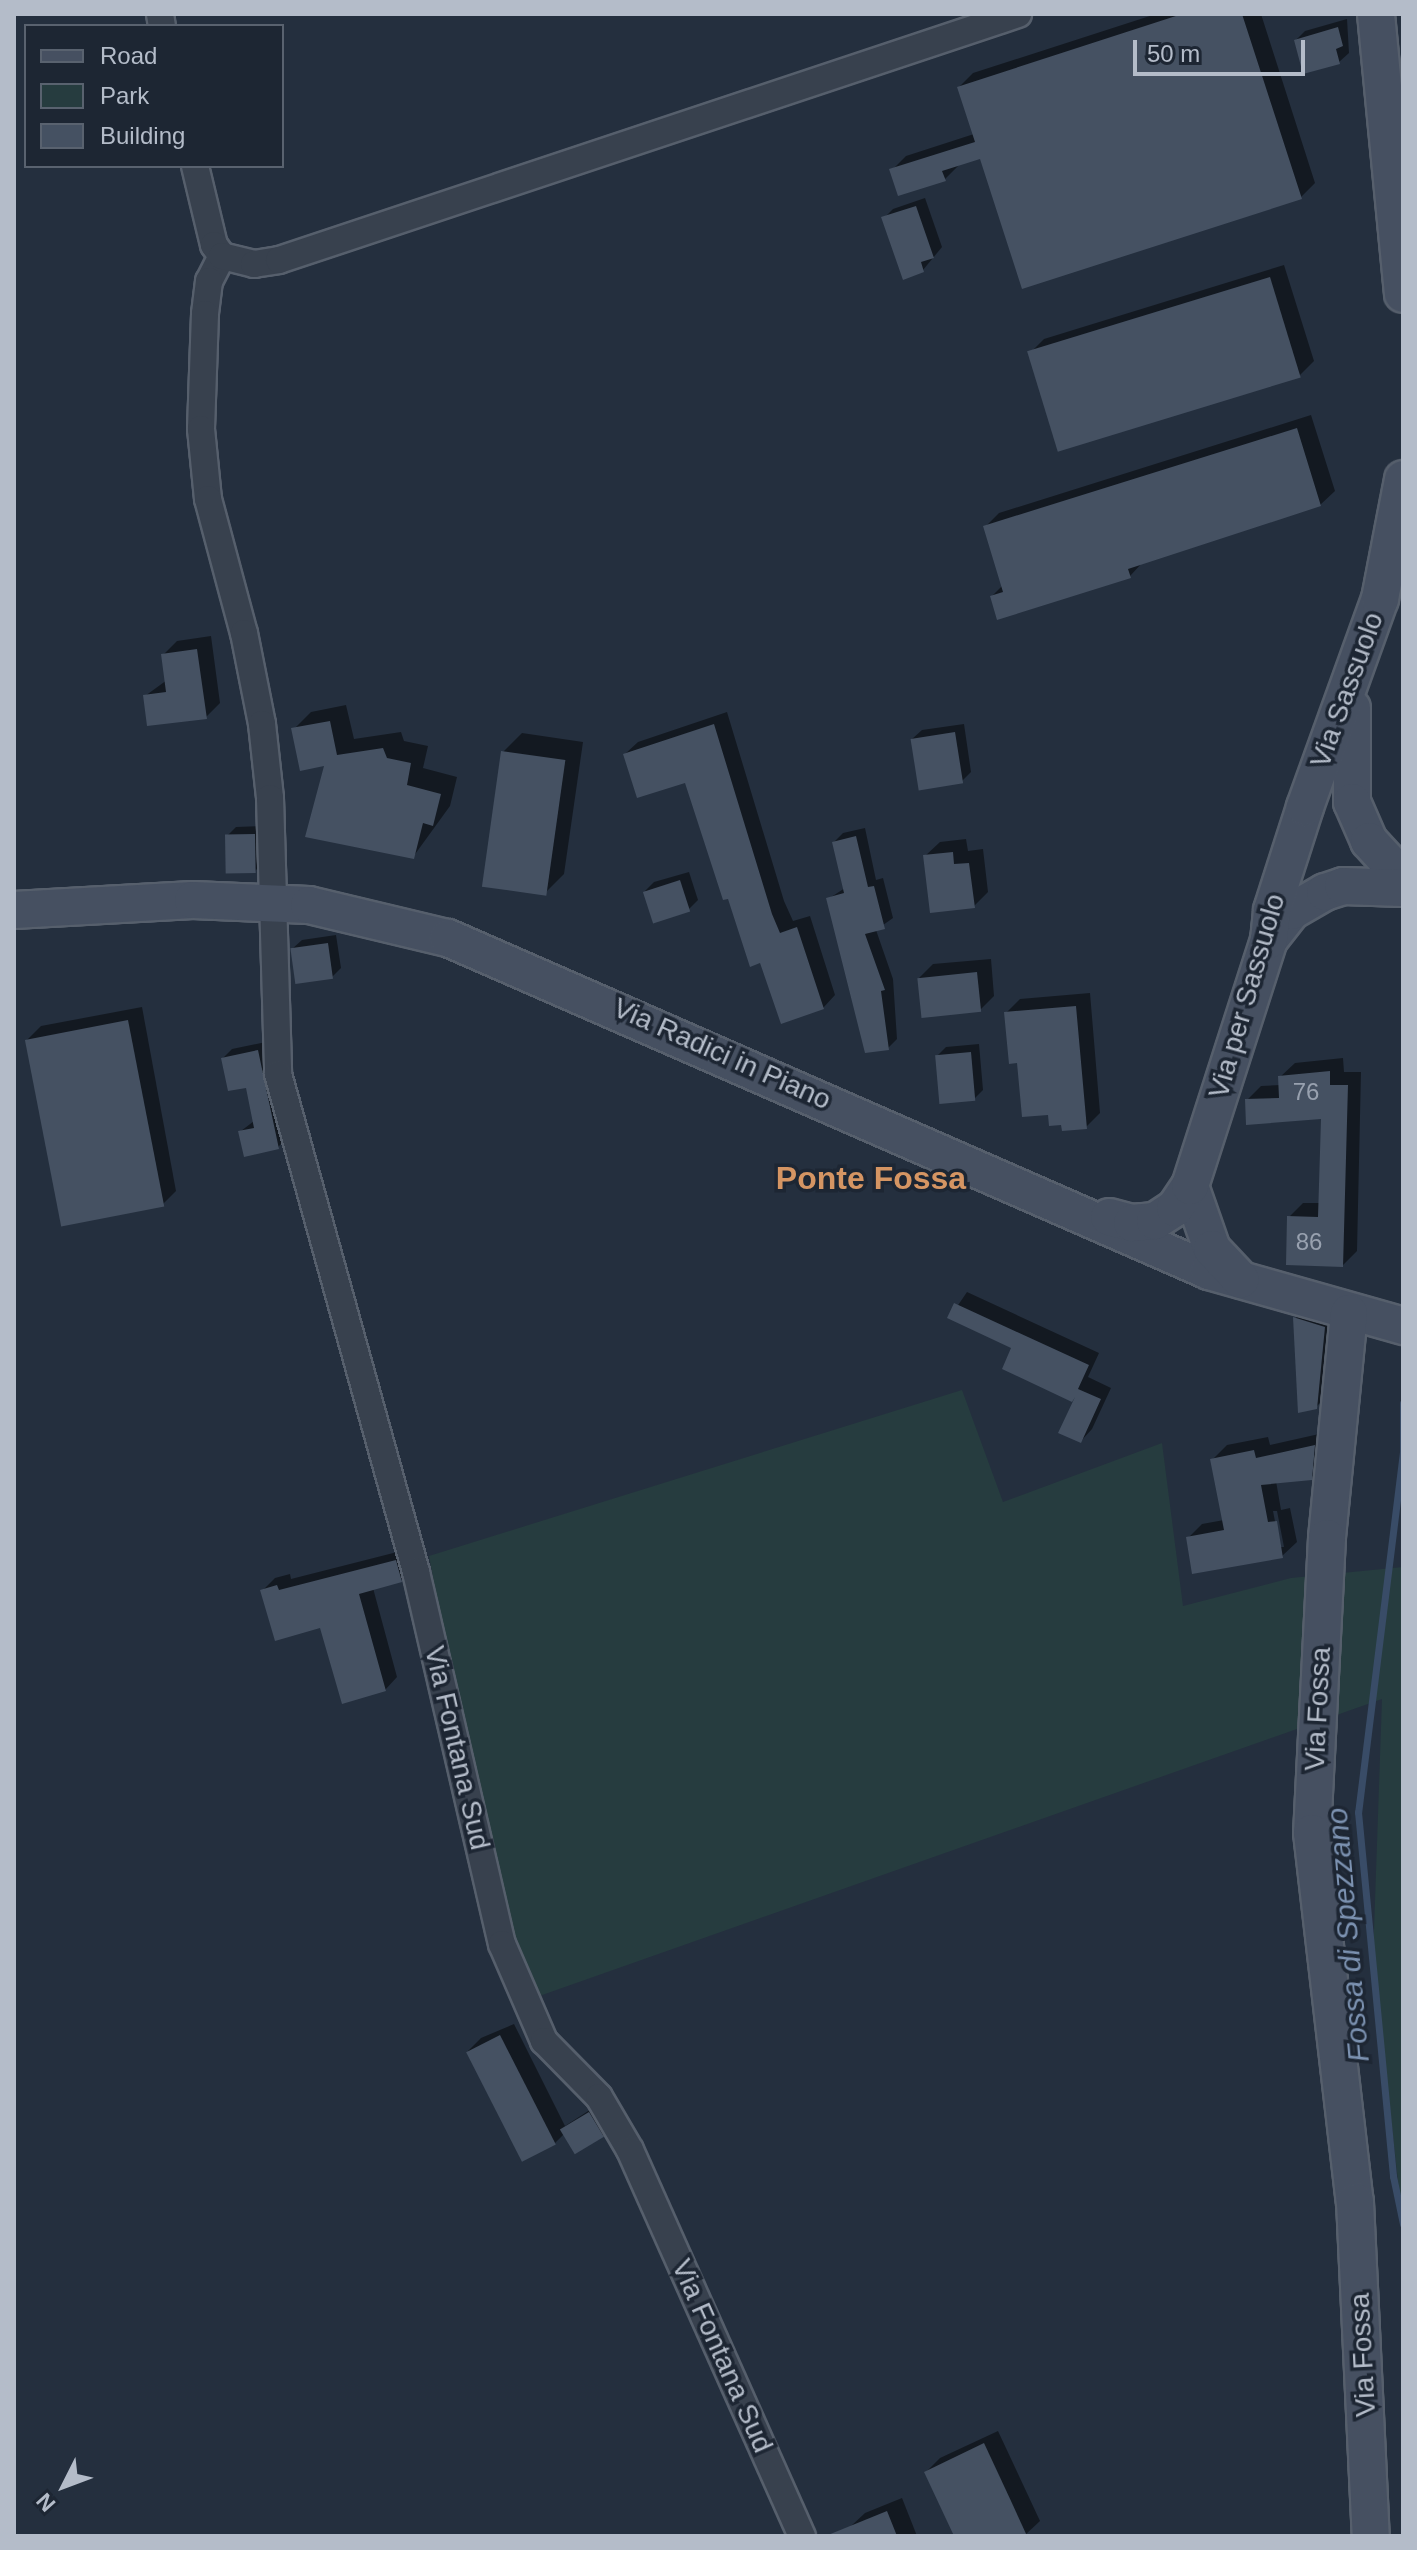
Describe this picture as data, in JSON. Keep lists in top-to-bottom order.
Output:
{
  "streets": {
    "street": [
      "Via Sassuolo",
      "Via per Sassuolo",
      "Via Radici in Piano",
      "Via Fossa",
      "Via Fontana Sud"
    ]
  },
  "crossings": [
    ["Via Sassuolo", "Via per Sassuolo"],
    ["Via Radici in Piano", "Via Fossa"],
    ["Via Radici in Piano", "Via Fontana Sud"]
  ],
  "districts": ["Ponte Fossa"],
  "water": ["Fossa di Spezzano"],
  "house_numbers": ["76", "86"],
  "legend": ["Road", "Park", "Building"],
  "scale_bar": "50 m",
  "north": "bottom left"
}
